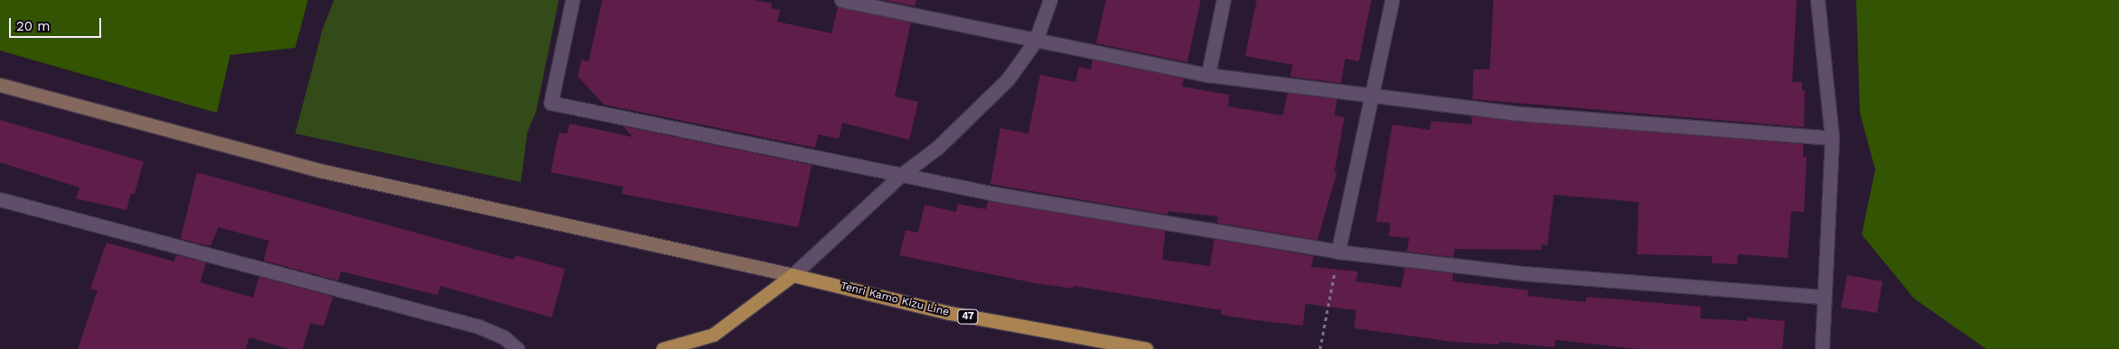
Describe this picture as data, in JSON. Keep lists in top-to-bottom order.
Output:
{
  "streets": {
    "main road": ["Tenri Kamo Kizu Line", "47"]
  },
  "scale_bar": "20 m"
}
